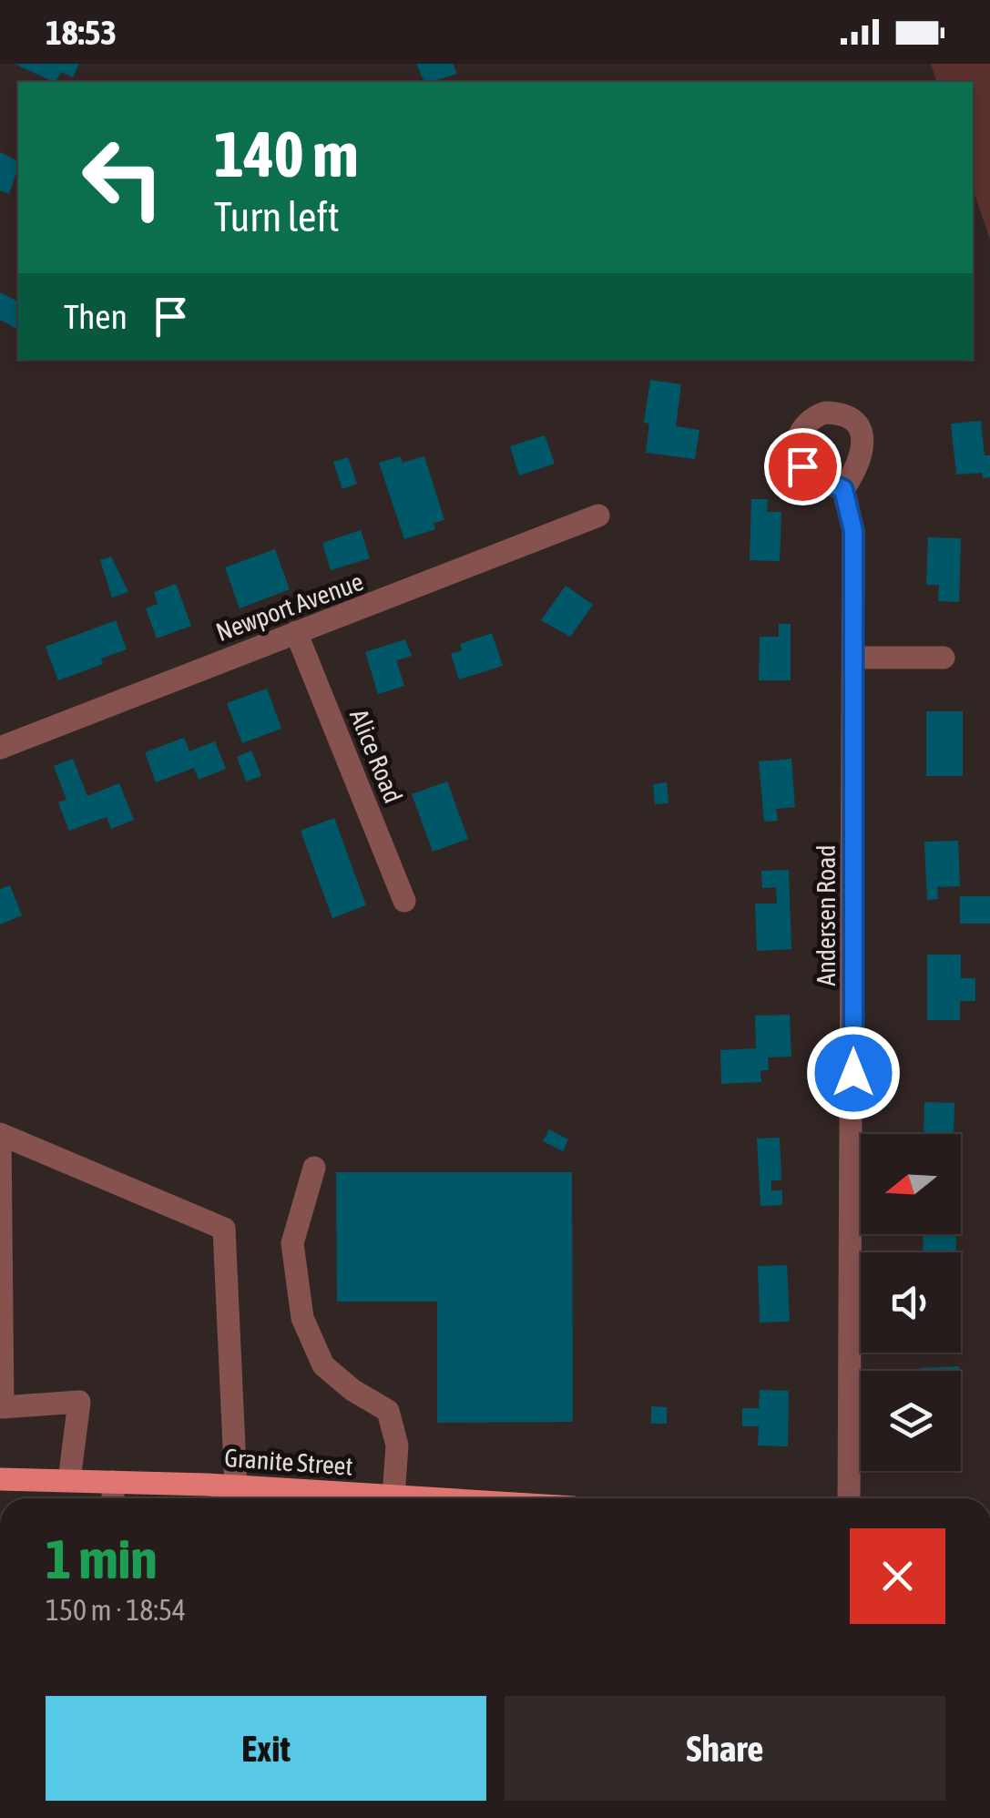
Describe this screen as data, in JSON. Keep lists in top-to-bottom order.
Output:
{
  "streets": {
    "main road": ["Granite Street"],
    "street": ["Newport Avenue", "Alice Road", "Andersen Road"]
  },
  "crossings": [
    ["Newport Avenue", "Alice Road"]
  ],
  "north": "left",
  "page": {
    "status": "18:53",
    "turn": ["140 m", "Turn left"],
    "then": "Then",
    "heading": ["1 min", "150 m · 18:54"],
    "buttons": ["Exit", "Share"]
  }
}
